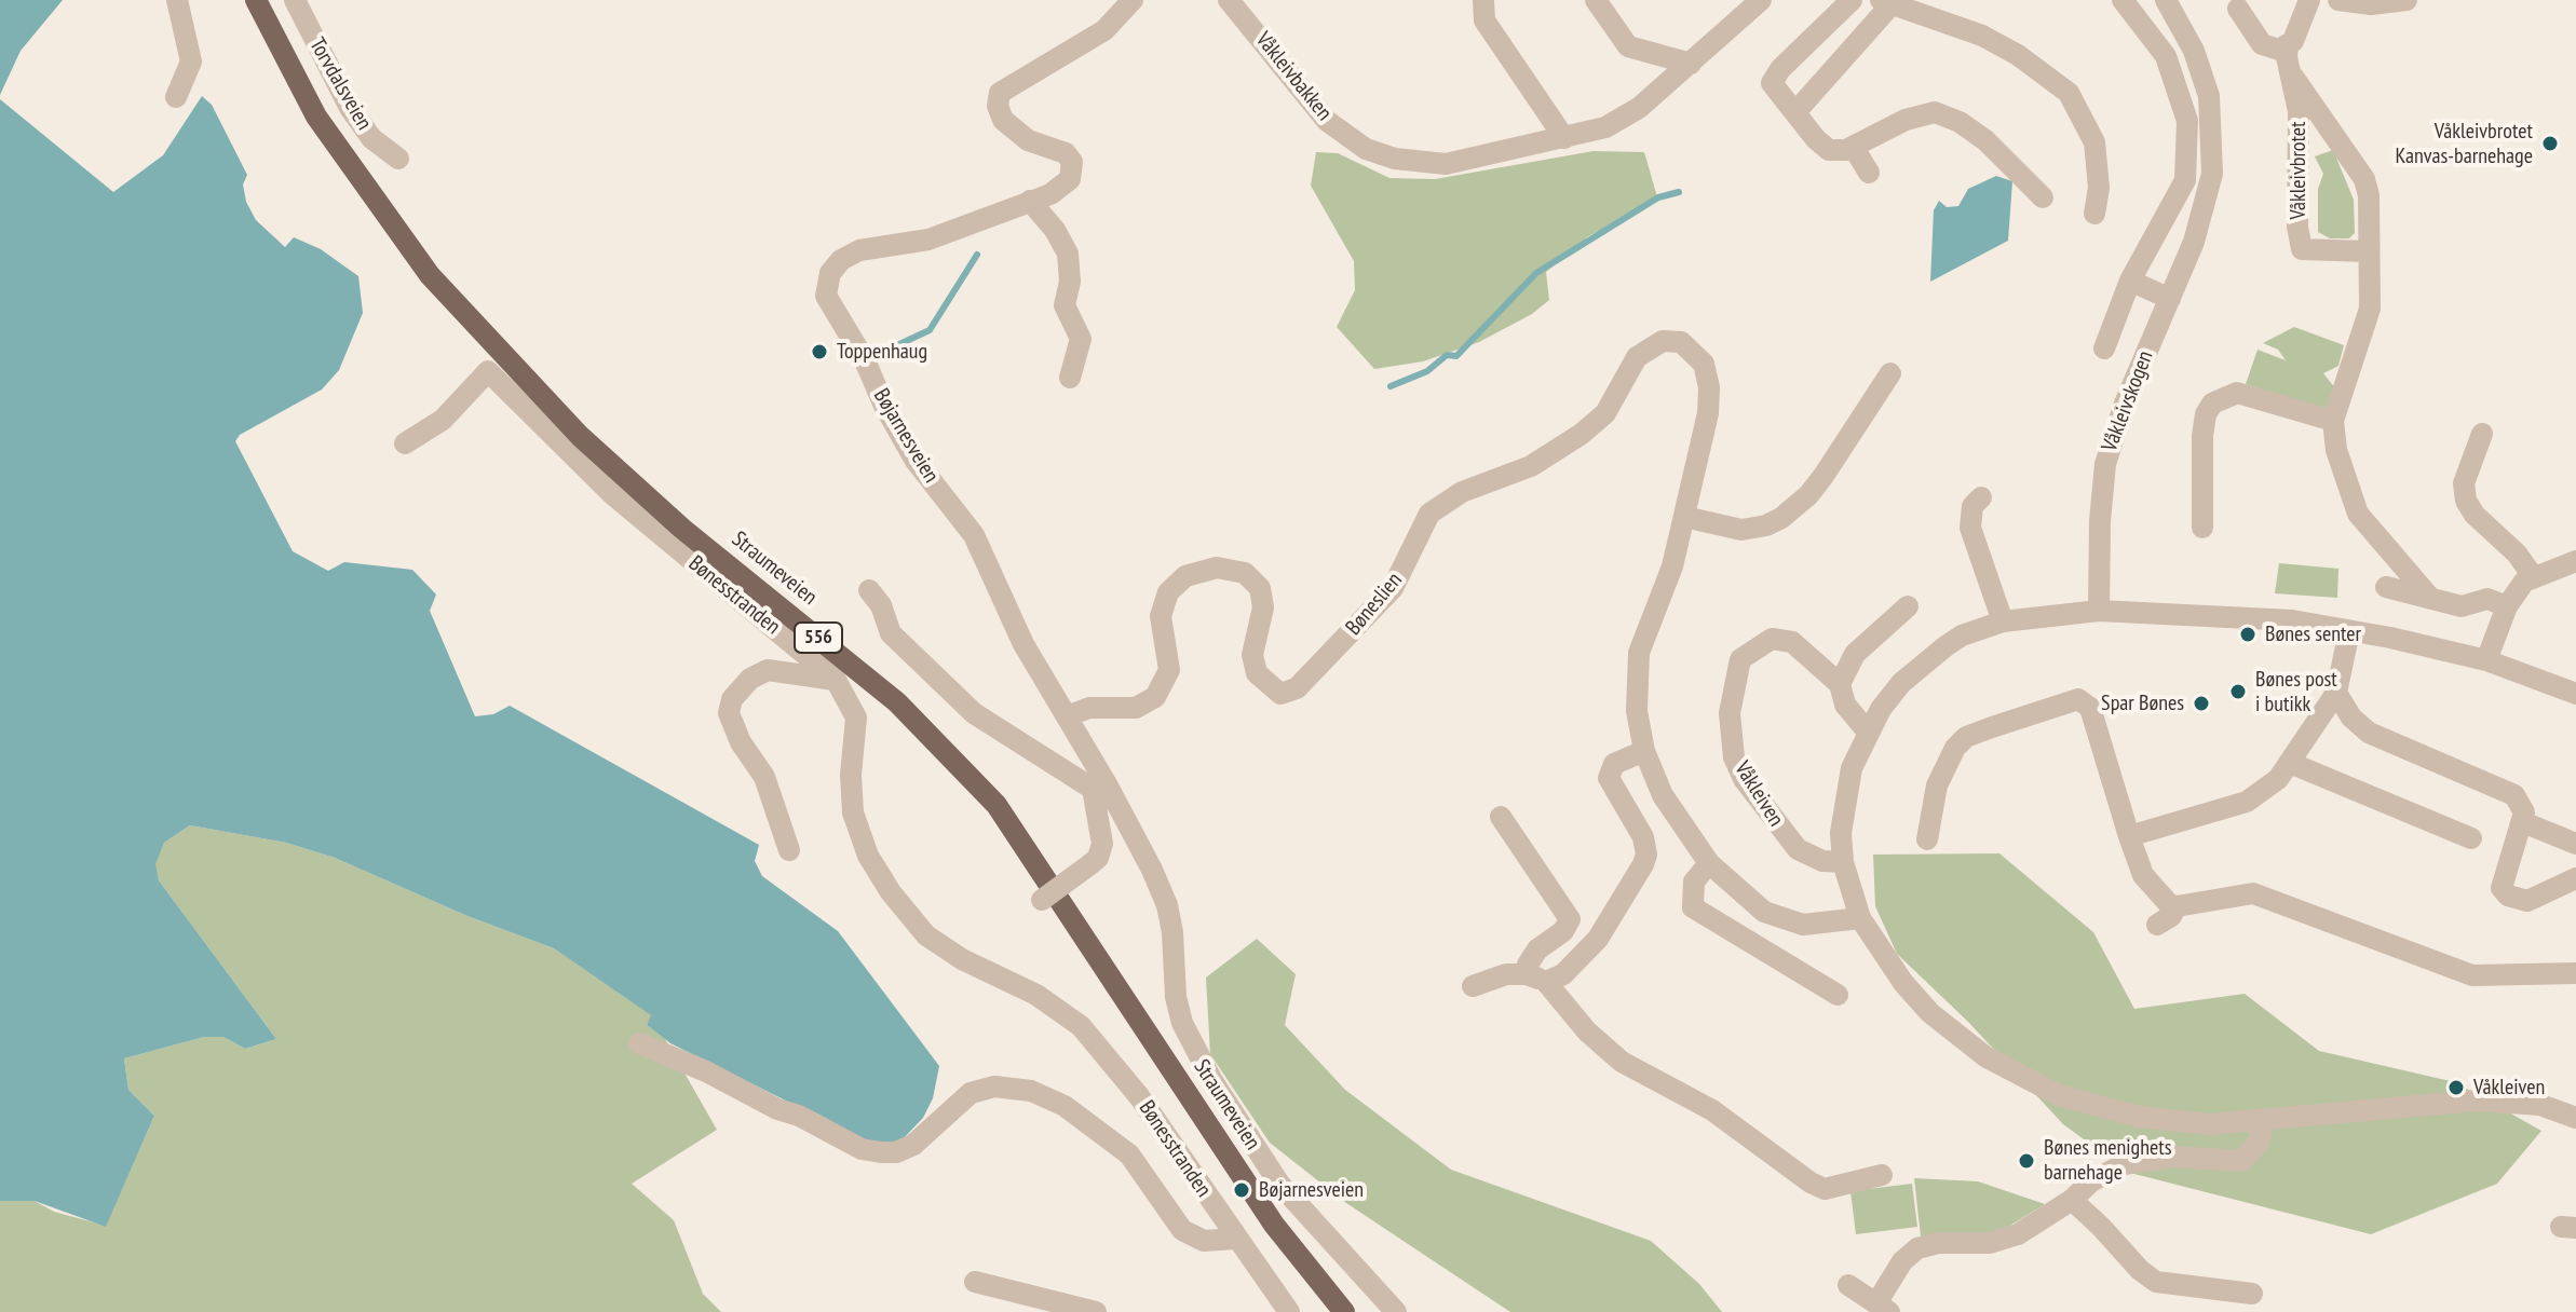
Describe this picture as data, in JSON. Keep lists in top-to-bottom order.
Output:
{
  "streets": {
    "main road": ["Straumeveien", "556"],
    "street": [
      "Våkleivbakken",
      "Torvdalsveien",
      "Våkleivbrotet",
      "Våkleivskogen",
      "Bøjarnesveien",
      "Bønesstranden",
      "Bøneslien",
      "Våkleiven"
    ]
  },
  "crossings": [
    ["Bøjarnesveien", "Bøneslien"]
  ],
  "places": [
    "Våkleivbrotet Kanvas-barnehage",
    "Toppenhaug",
    "Bønes senter",
    "Bønes post i butikk",
    "Spar Bønes",
    "Våkleiven",
    "Bønes menighets barnehage",
    "Bøjarnesveien"
  ]
}
